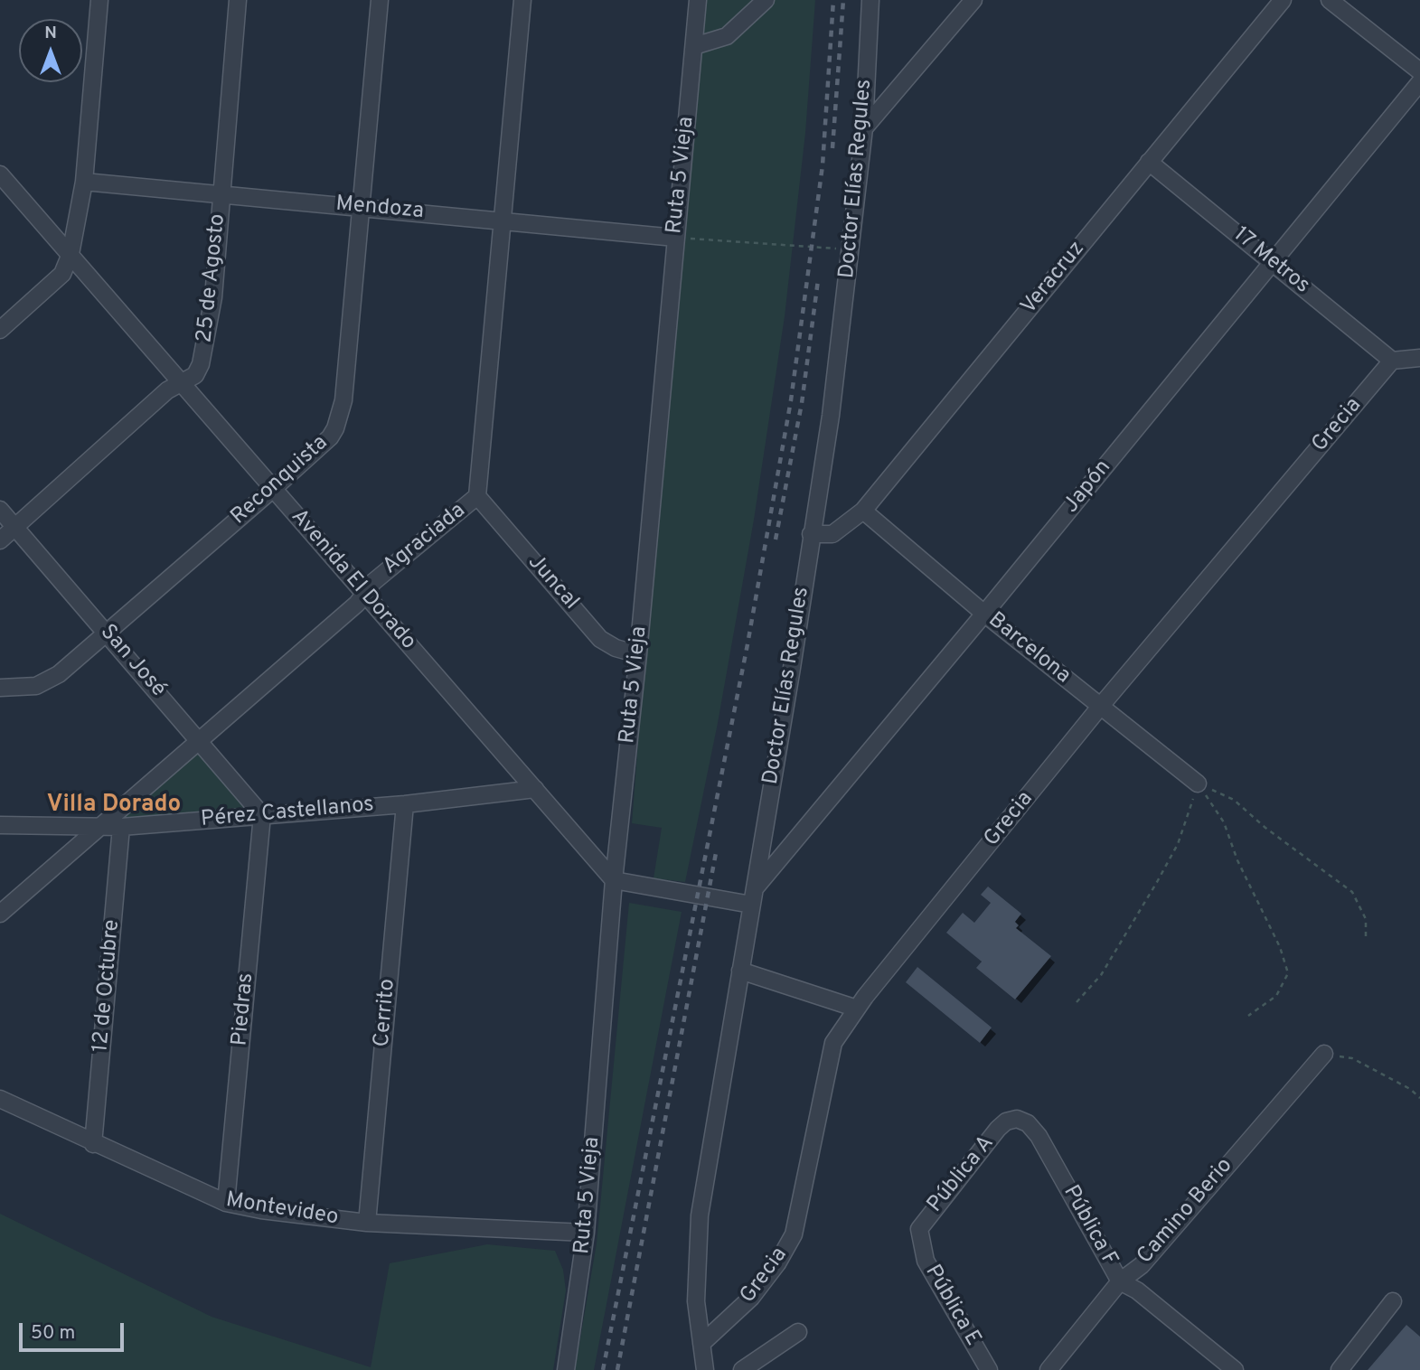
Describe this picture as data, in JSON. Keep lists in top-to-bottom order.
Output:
{
  "streets": {
    "street": [
      "Ruta 5 Vieja",
      "Doctor Elías Regules",
      "Mendoza",
      "17 Metros",
      "25 de Agosto",
      "Veracruz",
      "Grecia",
      "Reconquista",
      "Japón",
      "Agraciada",
      "Avenida El Dorado",
      "Juncal",
      "Barcelona",
      "San José",
      "Pérez Castellanos",
      "12 de Octubre",
      "Piedras",
      "Cerrito",
      "Pública A",
      "Montevideo",
      "Camino Berio",
      "Pública F",
      "Pública E"
    ]
  },
  "crossings": [
    ["Ruta 5 Vieja", "Mendoza"],
    ["Ruta 5 Vieja", "Avenida El Dorado"],
    ["Ruta 5 Vieja", "Juncal"],
    ["Ruta 5 Vieja", "Montevideo"],
    ["Doctor Elías Regules", "Veracruz"],
    ["Doctor Elías Regules", "Grecia"],
    ["Doctor Elías Regules", "Japón"],
    ["Mendoza", "25 de Agosto"],
    ["Mendoza", "Reconquista"],
    ["Mendoza", "Agraciada"],
    ["17 Metros", "Veracruz"],
    ["17 Metros", "Grecia"],
    ["17 Metros", "Japón"],
    ["25 de Agosto", "Avenida El Dorado"],
    ["25 de Agosto", "San José"],
    ["Veracruz", "Barcelona"],
    ["Grecia", "Barcelona"],
    ["Reconquista", "Avenida El Dorado"],
    ["Reconquista", "San José"],
    ["Japón", "Barcelona"],
    ["Agraciada", "Avenida El Dorado"],
    ["Agraciada", "Juncal"],
    ["Agraciada", "San José"],
    ["Agraciada", "Pérez Castellanos"],
    ["Avenida El Dorado", "Pérez Castellanos"],
    ["San José", "Pérez Castellanos"],
    ["San José", "Piedras"],
    ["Pérez Castellanos", "12 de Octubre"],
    ["Pérez Castellanos", "Piedras"],
    ["Pérez Castellanos", "Cerrito"],
    ["12 de Octubre", "Montevideo"],
    ["Piedras", "Montevideo"],
    ["Cerrito", "Montevideo"],
    ["Pública A", "Pública F"],
    ["Pública A", "Pública E"],
    ["Camino Berio", "Pública F"]
  ],
  "districts": ["Villa Dorado"],
  "scale_bar": "50 m",
  "north": "top"
}
